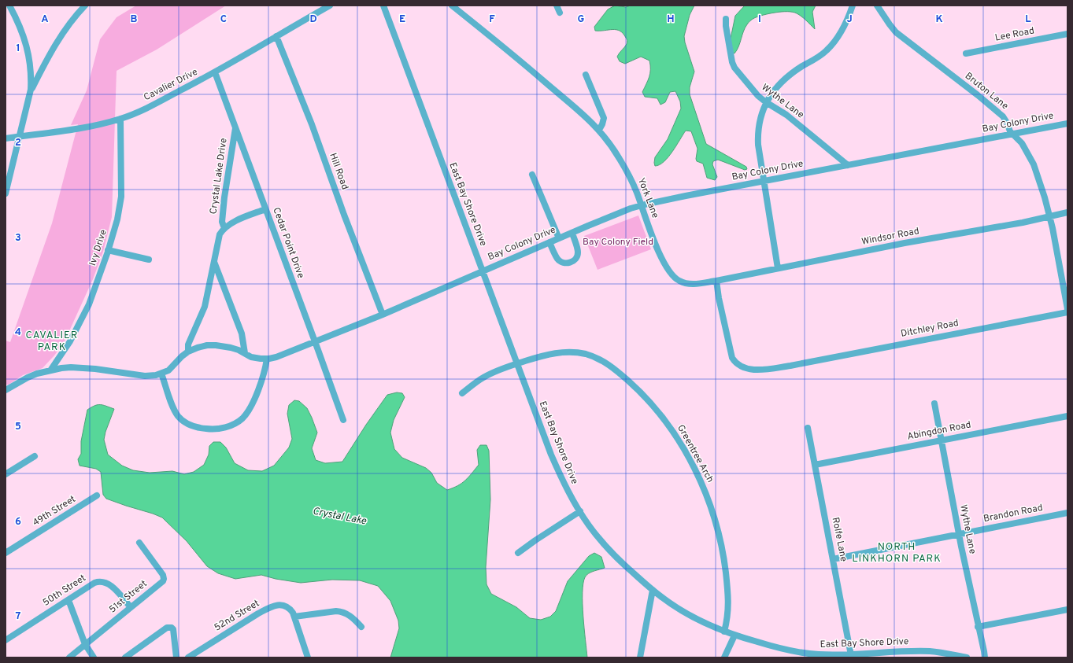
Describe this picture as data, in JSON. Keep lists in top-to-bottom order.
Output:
{
  "streets": {
    "street": [
      "Lee Road",
      "Cavalier Drive",
      "Bruton Lane",
      "Wythe Lane",
      "Bay Colony Drive",
      "Hill Road",
      "Crystal Lake Drive",
      "York Lane",
      "East Bay Shore Drive",
      "Windsor Road",
      "Cedar Point Drive",
      "Ivy Drive",
      "Ditchley Road",
      "Abingdon Road",
      "Greentree Arch",
      "49th Street",
      "Brandon Road",
      "Rolfe Lane",
      "50th Street",
      "51st Street",
      "52nd Street"
    ]
  },
  "crossings": [
    ["Cavalier Drive", "Hill Road"],
    ["Cavalier Drive", "Cedar Point Drive"],
    ["Cavalier Drive", "Ivy Drive"],
    ["Bruton Lane", "Bay Colony Drive"],
    ["Bruton Lane", "Windsor Road"],
    ["Wythe Lane", "Bay Colony Drive"],
    ["Wythe Lane", "Abingdon Road"],
    ["Wythe Lane", "Brandon Road"],
    ["Bay Colony Drive", "Hill Road"],
    ["Bay Colony Drive", "Crystal Lake Drive"],
    ["Bay Colony Drive", "York Lane"],
    ["Bay Colony Drive", "East Bay Shore Drive"],
    ["Bay Colony Drive", "Cedar Point Drive"],
    ["Bay Colony Drive", "Ivy Drive"],
    ["Crystal Lake Drive", "Cedar Point Drive"],
    ["York Lane", "Windsor Road"],
    ["York Lane", "Ditchley Road"],
    ["East Bay Shore Drive", "Greentree Arch"],
    ["East Bay Shore Drive", "Rolfe Lane"],
    ["Windsor Road", "Ditchley Road"],
    ["Abingdon Road", "Rolfe Lane"],
    ["Brandon Road", "Rolfe Lane"],
    ["50th Street", "51st Street"]
  ],
  "districts": ["CAVALIER PARK", "NORTH LINKHORN PARK"],
  "water": ["Crystal Lake"],
  "parks": ["Bay Colony Field"],
  "grid": {
    "columns": [
      "A",
      "B",
      "C",
      "D",
      "E",
      "F",
      "G",
      "H",
      "I",
      "J",
      "K",
      "L"
    ],
    "rows": [
      "1",
      "2",
      "3",
      "4",
      "5",
      "6",
      "7"
    ]
  }
}
